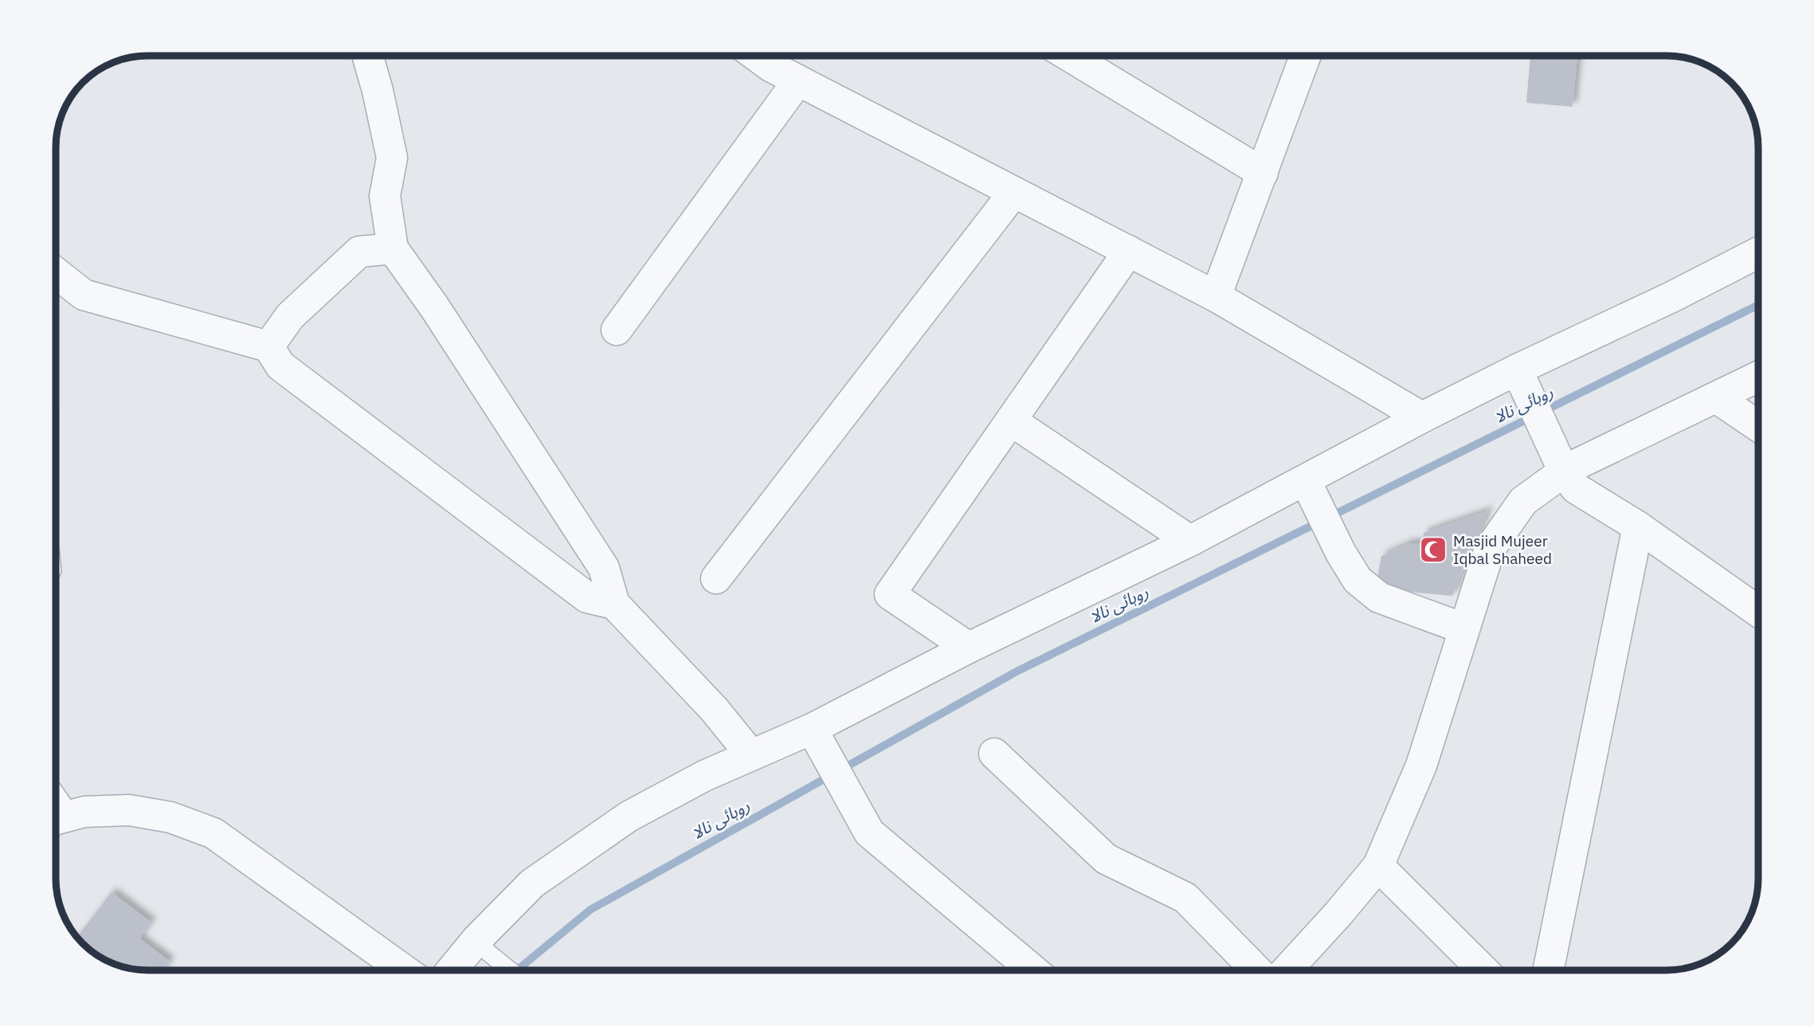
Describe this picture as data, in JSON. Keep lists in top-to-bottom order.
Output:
{
  "water": ["روہائی نالا"],
  "places": {
    "mosque": ["Masjid Mujeer Iqbal Shaheed"]
  }
}
